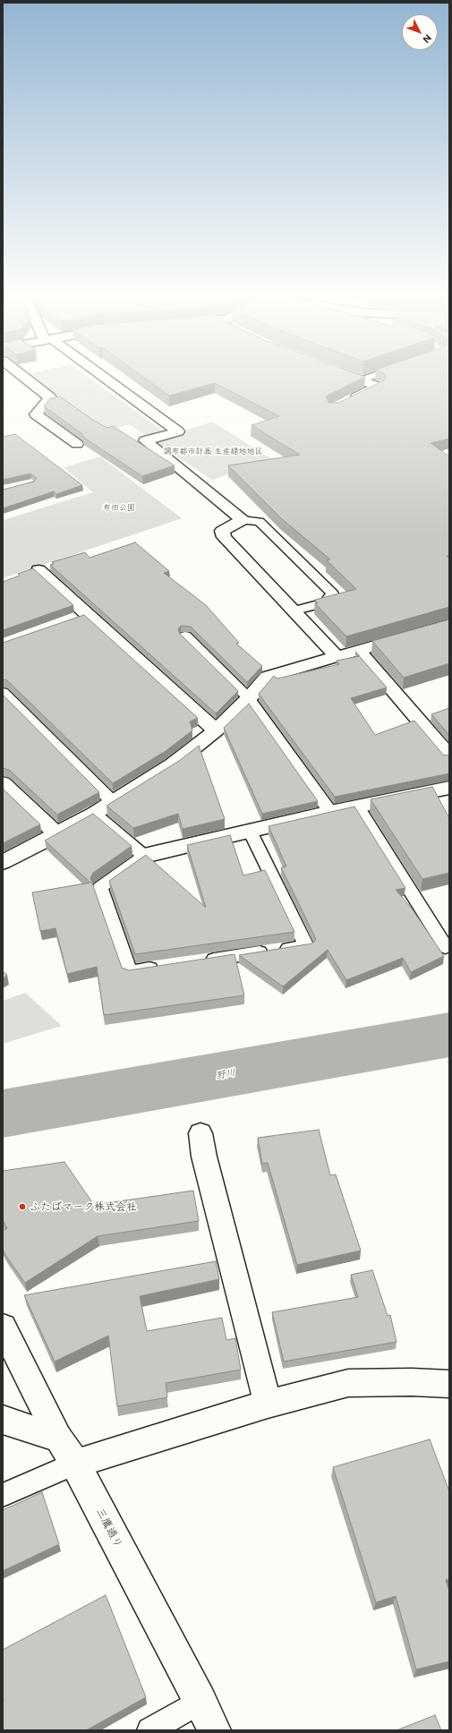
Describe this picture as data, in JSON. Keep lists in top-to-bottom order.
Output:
{
  "streets": {
    "street": ["三鷹通り"]
  },
  "water": ["野川"],
  "parks": ["調布都市計画 生産緑地地区", "布田公園"],
  "places": ["ふたばマーク株式会社"],
  "north": "bottom right"
}
